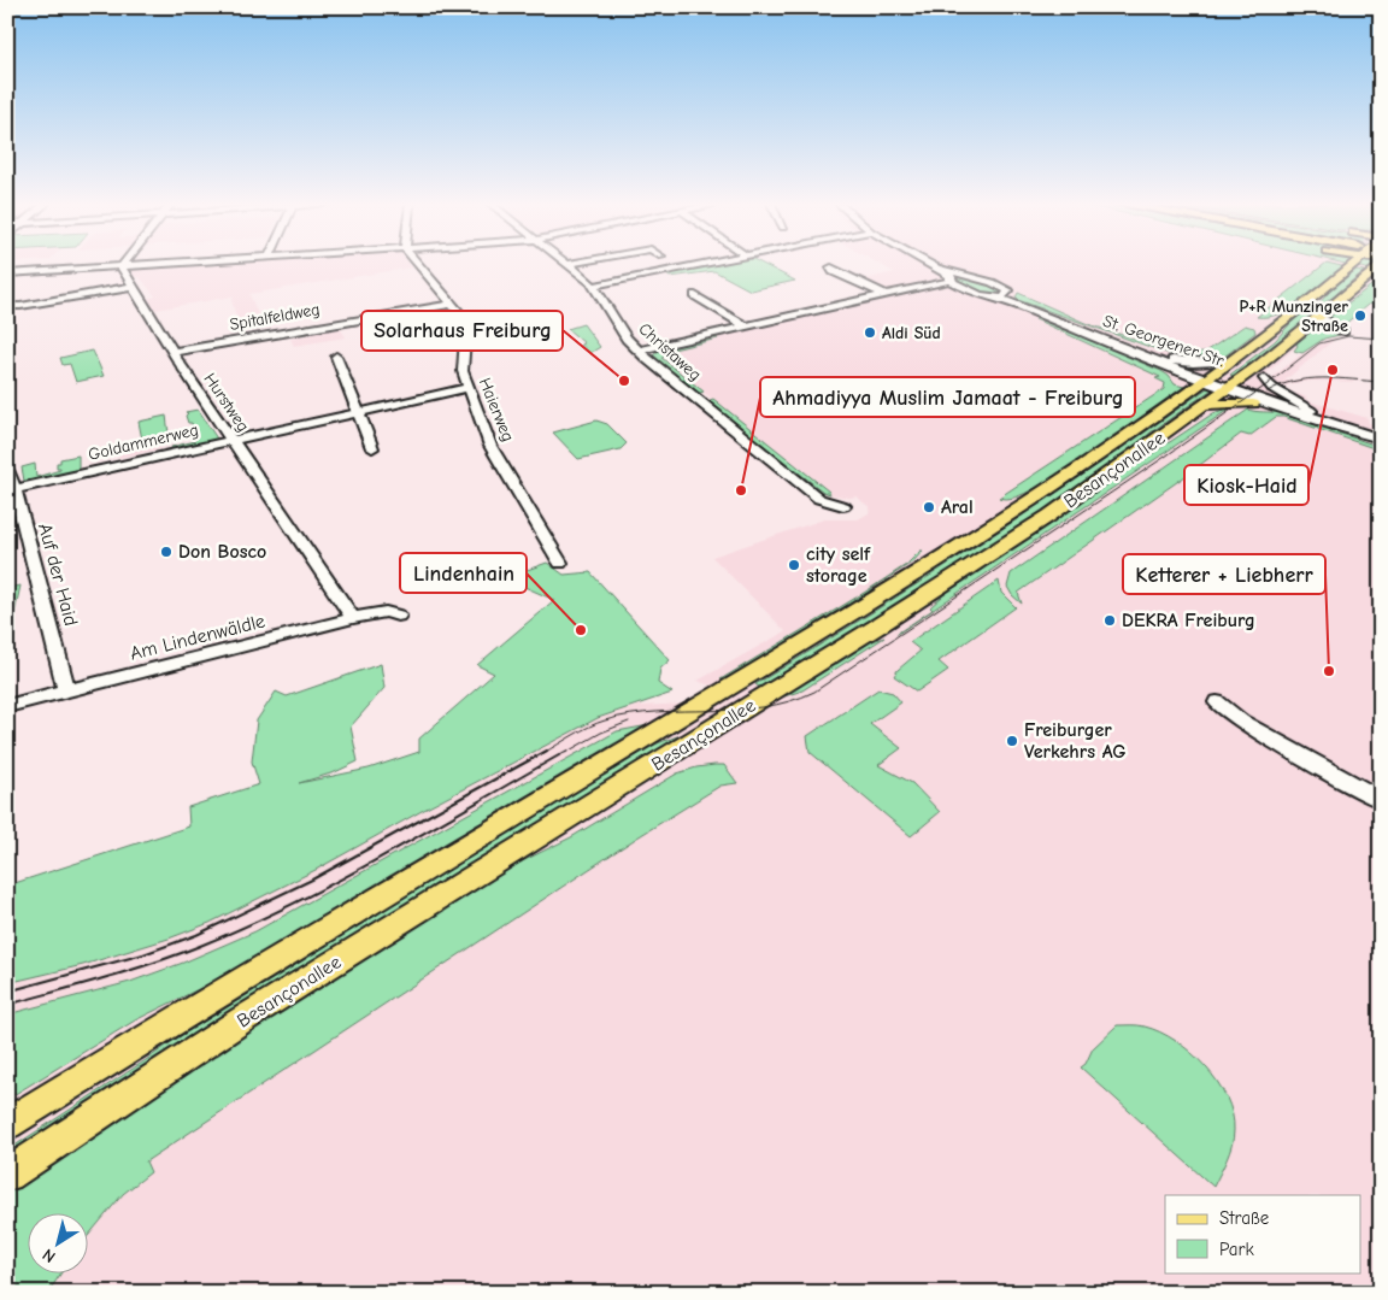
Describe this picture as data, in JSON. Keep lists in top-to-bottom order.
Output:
{
  "streets": {
    "main road": ["Besançonallee"],
    "street": [
      "Spitalfeldweg",
      "St. Georgener Str.",
      "Christaweg",
      "Hurstweg",
      "Haierweg",
      "Goldammerweg",
      "Auf der Haid",
      "Am Lindenwäldle"
    ]
  },
  "crossings": [
    ["Spitalfeldweg", "Hurstweg"],
    ["Spitalfeldweg", "Haierweg"],
    ["St. Georgener Str.", "Besançonallee"],
    ["Hurstweg", "Goldammerweg"],
    ["Hurstweg", "Am Lindenwäldle"],
    ["Haierweg", "Goldammerweg"],
    ["Goldammerweg", "Auf der Haid"],
    ["Auf der Haid", "Am Lindenwäldle"]
  ],
  "places": [
    "P+R Munzinger Straße",
    "Aldi Süd",
    "Kiosk-Haid",
    "Solarhaus Freiburg",
    "Ahmadiyya Muslim Jamaat - Freiburg",
    "Aral",
    "Don Bosco",
    "city self storage",
    "DEKRA Freiburg",
    "Lindenhain",
    "Ketterer + Liebherr",
    "Freiburger Verkehrs AG"
  ],
  "legend": ["Straße", "Park"],
  "north": "bottom left"
}
